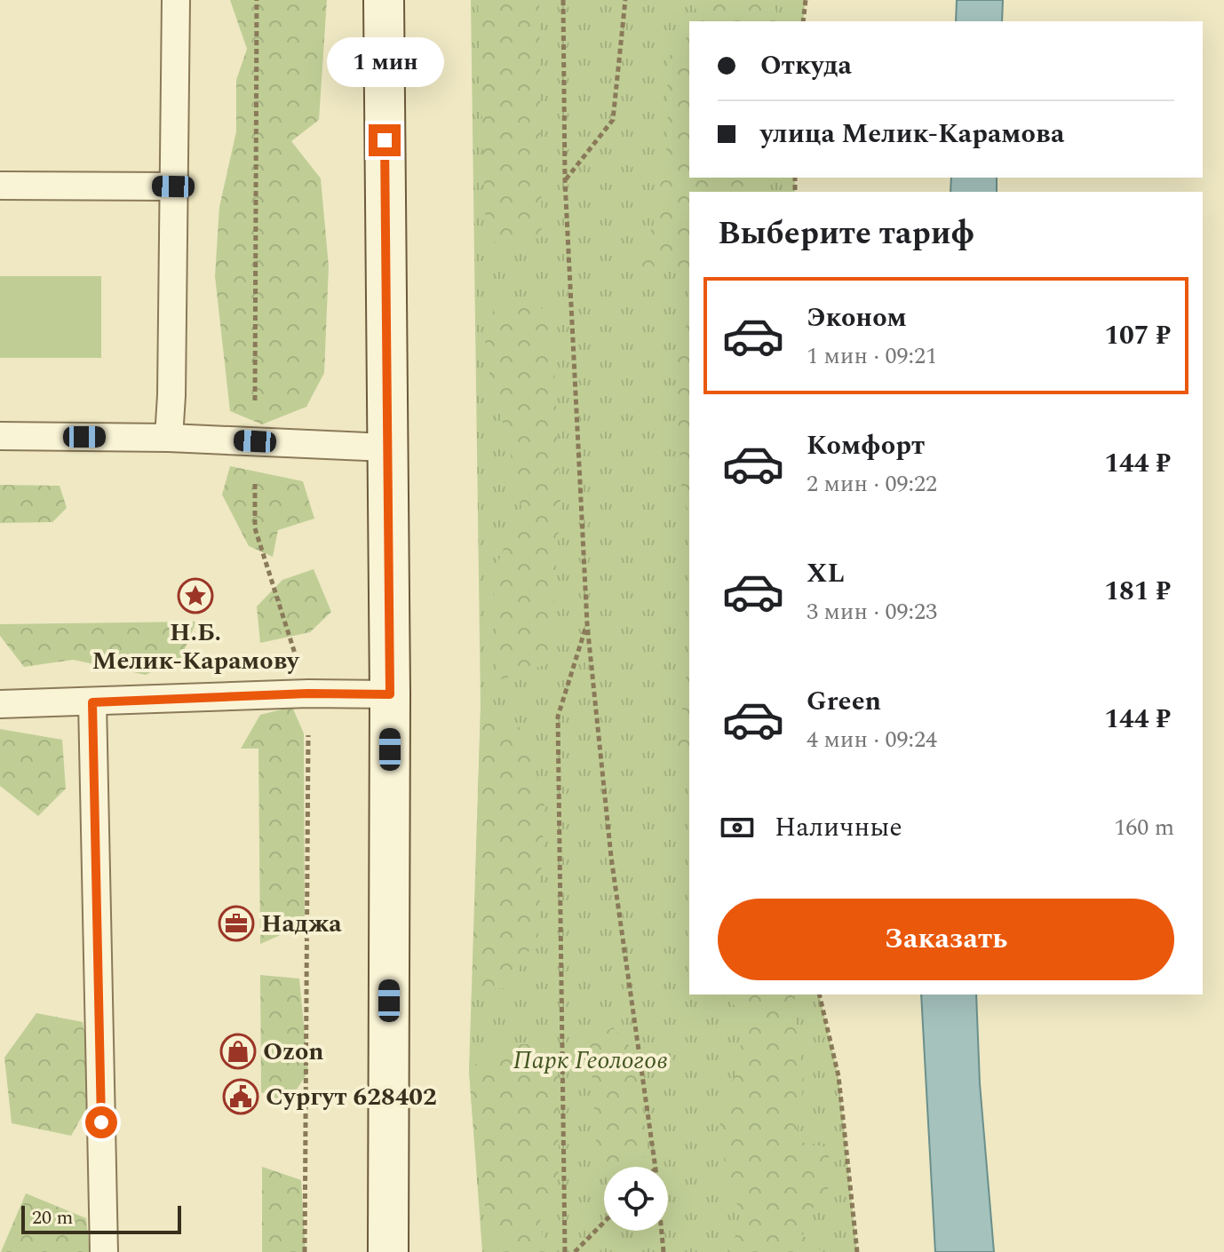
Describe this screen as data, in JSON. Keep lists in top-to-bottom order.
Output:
{
  "parks": ["Парк Геологов"],
  "places": {
    "place": ["Н.Б. Мелик-Карамову"],
    "office": ["Наджа"],
    "shop": ["Ozon"],
    "public building": ["Сургут 628402"]
  },
  "scale_bar": "20 m",
  "page": {
    "banner": ["Откуда", "улица Мелик-Карамова"],
    "bubble": "1 мин",
    "heading": "Выберите тариф",
    "list": [
      {
        "name": "Эконом",
        "note": "1 мин · 09:21",
        "value": "107 ₽"
      },
      {
        "name": "Комфорт",
        "note": "2 мин · 09:22",
        "value": "144 ₽"
      },
      {
        "name": "XL",
        "note": "3 мин · 09:23",
        "value": "181 ₽"
      },
      {
        "name": "Green",
        "note": "4 мин · 09:24",
        "value": "144 ₽"
      }
    ],
    "pay": ["Наличные", "160 m"],
    "buttons": "Заказать",
    "scale": "20 m"
  }
}
